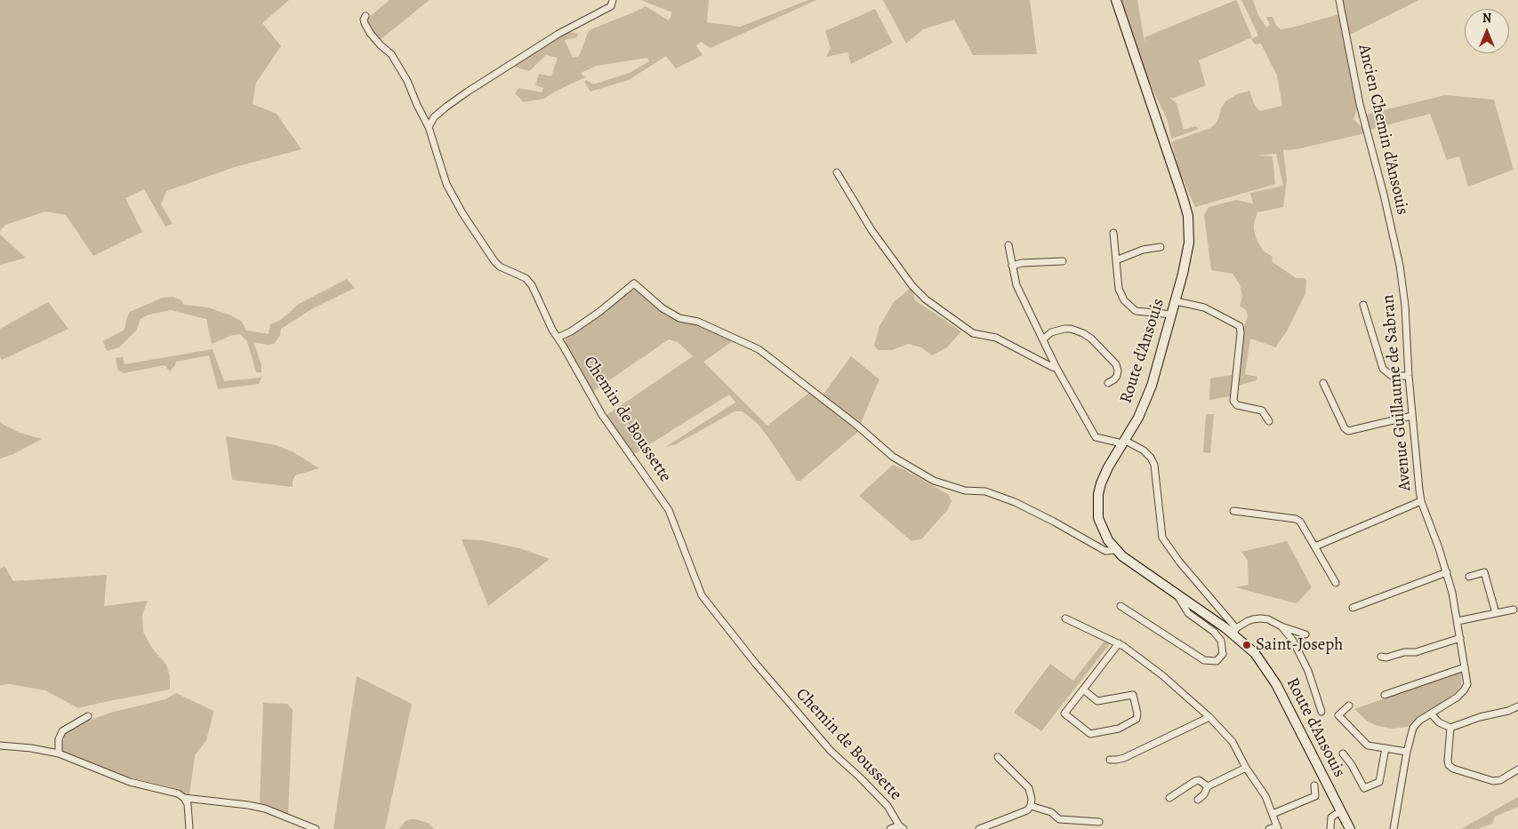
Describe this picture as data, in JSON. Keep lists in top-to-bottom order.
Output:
{
  "streets": {
    "street": [
      "Ancien Chemin d'Ansouis",
      "Route d'Ansouis",
      "Avenue Guillaume de Sabran",
      "Chemin de Boussette"
    ]
  },
  "crossings": [
    ["Ancien Chemin d'Ansouis", "Avenue Guillaume de Sabran"]
  ],
  "places": ["Saint-Joseph"],
  "north": "top"
}
